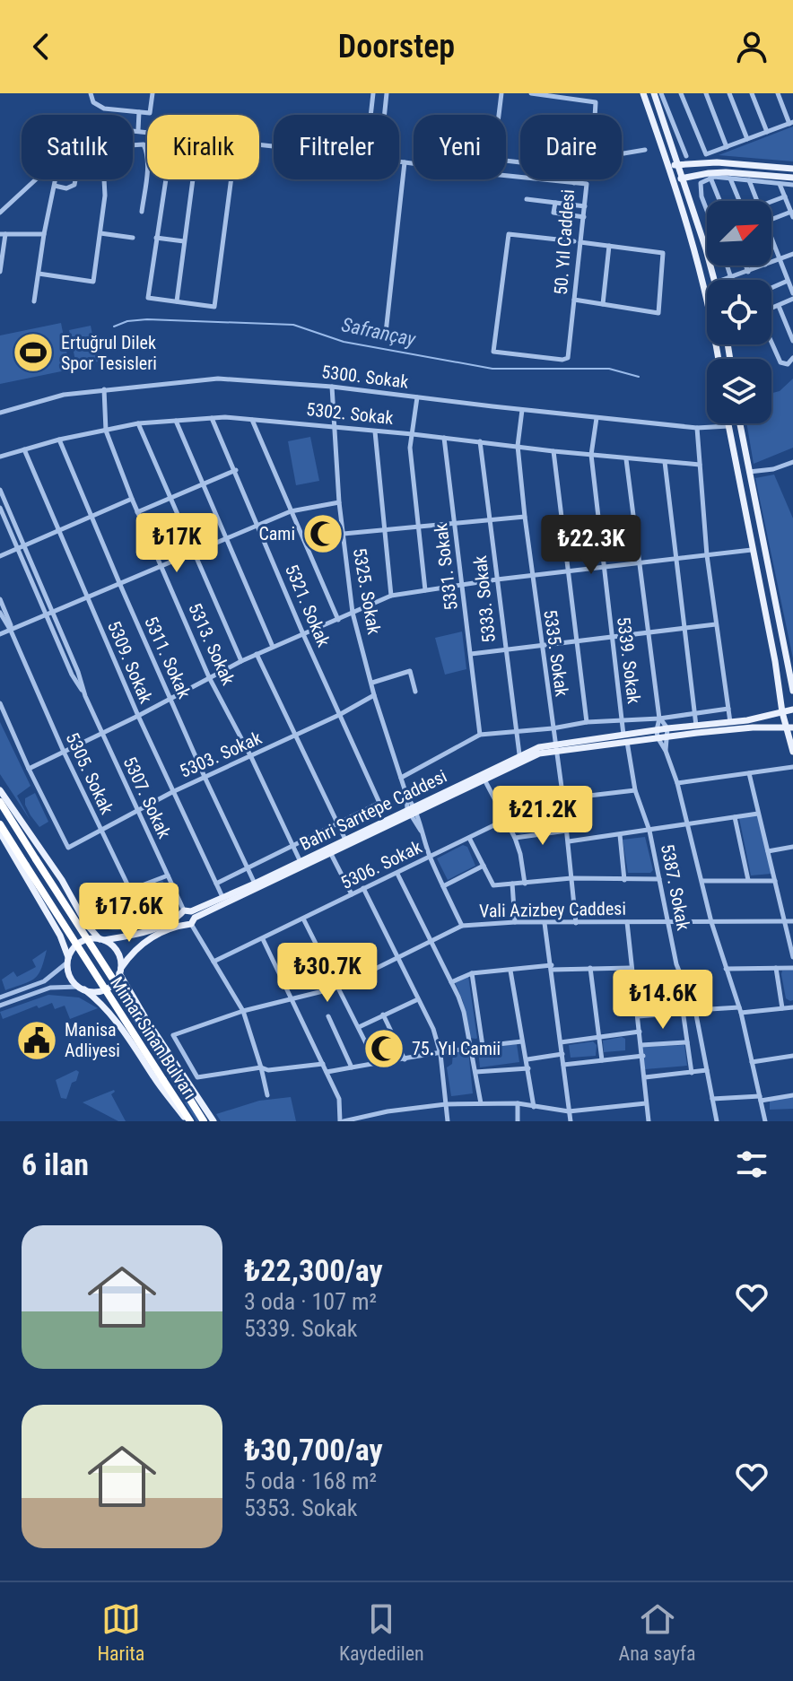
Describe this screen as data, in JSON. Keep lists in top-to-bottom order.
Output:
{
  "streets": {
    "highway": ["Mimar Sinan Bulvarı"],
    "main road": ["Bahri Sarıtepe Caddesi"],
    "street": [
      "50. Yıl Caddesi",
      "5300. Sokak",
      "5302. Sokak",
      "5331. Sokak",
      "5325. Sokak",
      "5333. Sokak",
      "5321. Sokak",
      "5313. Sokak",
      "5335. Sokak",
      "5311. Sokak",
      "5339. Sokak",
      "5309. Sokak",
      "5303. Sokak",
      "5305. Sokak",
      "5307. Sokak",
      "5306. Sokak",
      "5387. Sokak",
      "Vali Azizbey Caddesi"
    ]
  },
  "crossings": [
    ["5300. Sokak", "5325. Sokak"],
    ["5300. Sokak", "5313. Sokak"],
    ["5300. Sokak", "5335. Sokak"],
    ["5300. Sokak", "5339. Sokak"],
    ["5302. Sokak", "5331. Sokak"],
    ["5302. Sokak", "5325. Sokak"],
    ["5302. Sokak", "5333. Sokak"],
    ["5302. Sokak", "5321. Sokak"],
    ["5302. Sokak", "5313. Sokak"],
    ["5302. Sokak", "5335. Sokak"],
    ["5302. Sokak", "5311. Sokak"],
    ["5302. Sokak", "5339. Sokak"],
    ["5302. Sokak", "5309. Sokak"],
    ["5325. Sokak", "5303. Sokak"],
    ["5325. Sokak", "Bahri Sarıtepe Caddesi"],
    ["5325. Sokak", "5306. Sokak"],
    ["5325. Sokak", "Vali Azizbey Caddesi"],
    ["5333. Sokak", "Bahri Sarıtepe Caddesi"],
    ["5321. Sokak", "5303. Sokak"],
    ["5313. Sokak", "5303. Sokak"],
    ["5313. Sokak", "Bahri Sarıtepe Caddesi"],
    ["5335. Sokak", "Bahri Sarıtepe Caddesi"],
    ["5335. Sokak", "5306. Sokak"],
    ["5335. Sokak", "Vali Azizbey Caddesi"],
    ["5311. Sokak", "5303. Sokak"],
    ["5311. Sokak", "Bahri Sarıtepe Caddesi"],
    ["5339. Sokak", "Bahri Sarıtepe Caddesi"],
    ["5339. Sokak", "5387. Sokak"],
    ["5309. Sokak", "5303. Sokak"],
    ["5309. Sokak", "Bahri Sarıtepe Caddesi"],
    ["5303. Sokak", "5305. Sokak"],
    ["5303. Sokak", "5307. Sokak"],
    ["5305. Sokak", "5307. Sokak"],
    ["5307. Sokak", "Bahri Sarıtepe Caddesi"],
    ["5307. Sokak", "5306. Sokak"],
    ["5307. Sokak", "Vali Azizbey Caddesi"],
    ["Bahri Sarıtepe Caddesi", "5387. Sokak"],
    ["5306. Sokak", "5387. Sokak"],
    ["5387. Sokak", "Vali Azizbey Caddesi"]
  ],
  "water": ["Safrançay"],
  "places": {
    "sports": ["Ertuğrul Dilek Spor Tesisleri"],
    "mosque": ["Cami", "75. Yıl Camii"],
    "public building": ["Manisa Adliyesi"]
  },
  "north": "top right",
  "page": {
    "header": "Doorstep",
    "chip": [
      "Satılık",
      "Kiralık",
      "Filtreler",
      "Yeni",
      "Daire"
    ],
    "price": [
      "₺17K",
      "₺22.3K",
      "₺21.2K",
      "₺17.6K",
      "₺30.7K",
      "₺14.6K"
    ],
    "heading": "6 ilan",
    "list": [
      {
        "name": "₺22,300/ay",
        "note": "3 oda · 107 m² · 5339. Sokak"
      },
      {
        "name": "₺30,700/ay",
        "note": "5 oda · 168 m² · 5353. Sokak"
      }
    ],
    "tabs": ["Harita", "Kaydedilen", "Ana sayfa"]
  }
}
